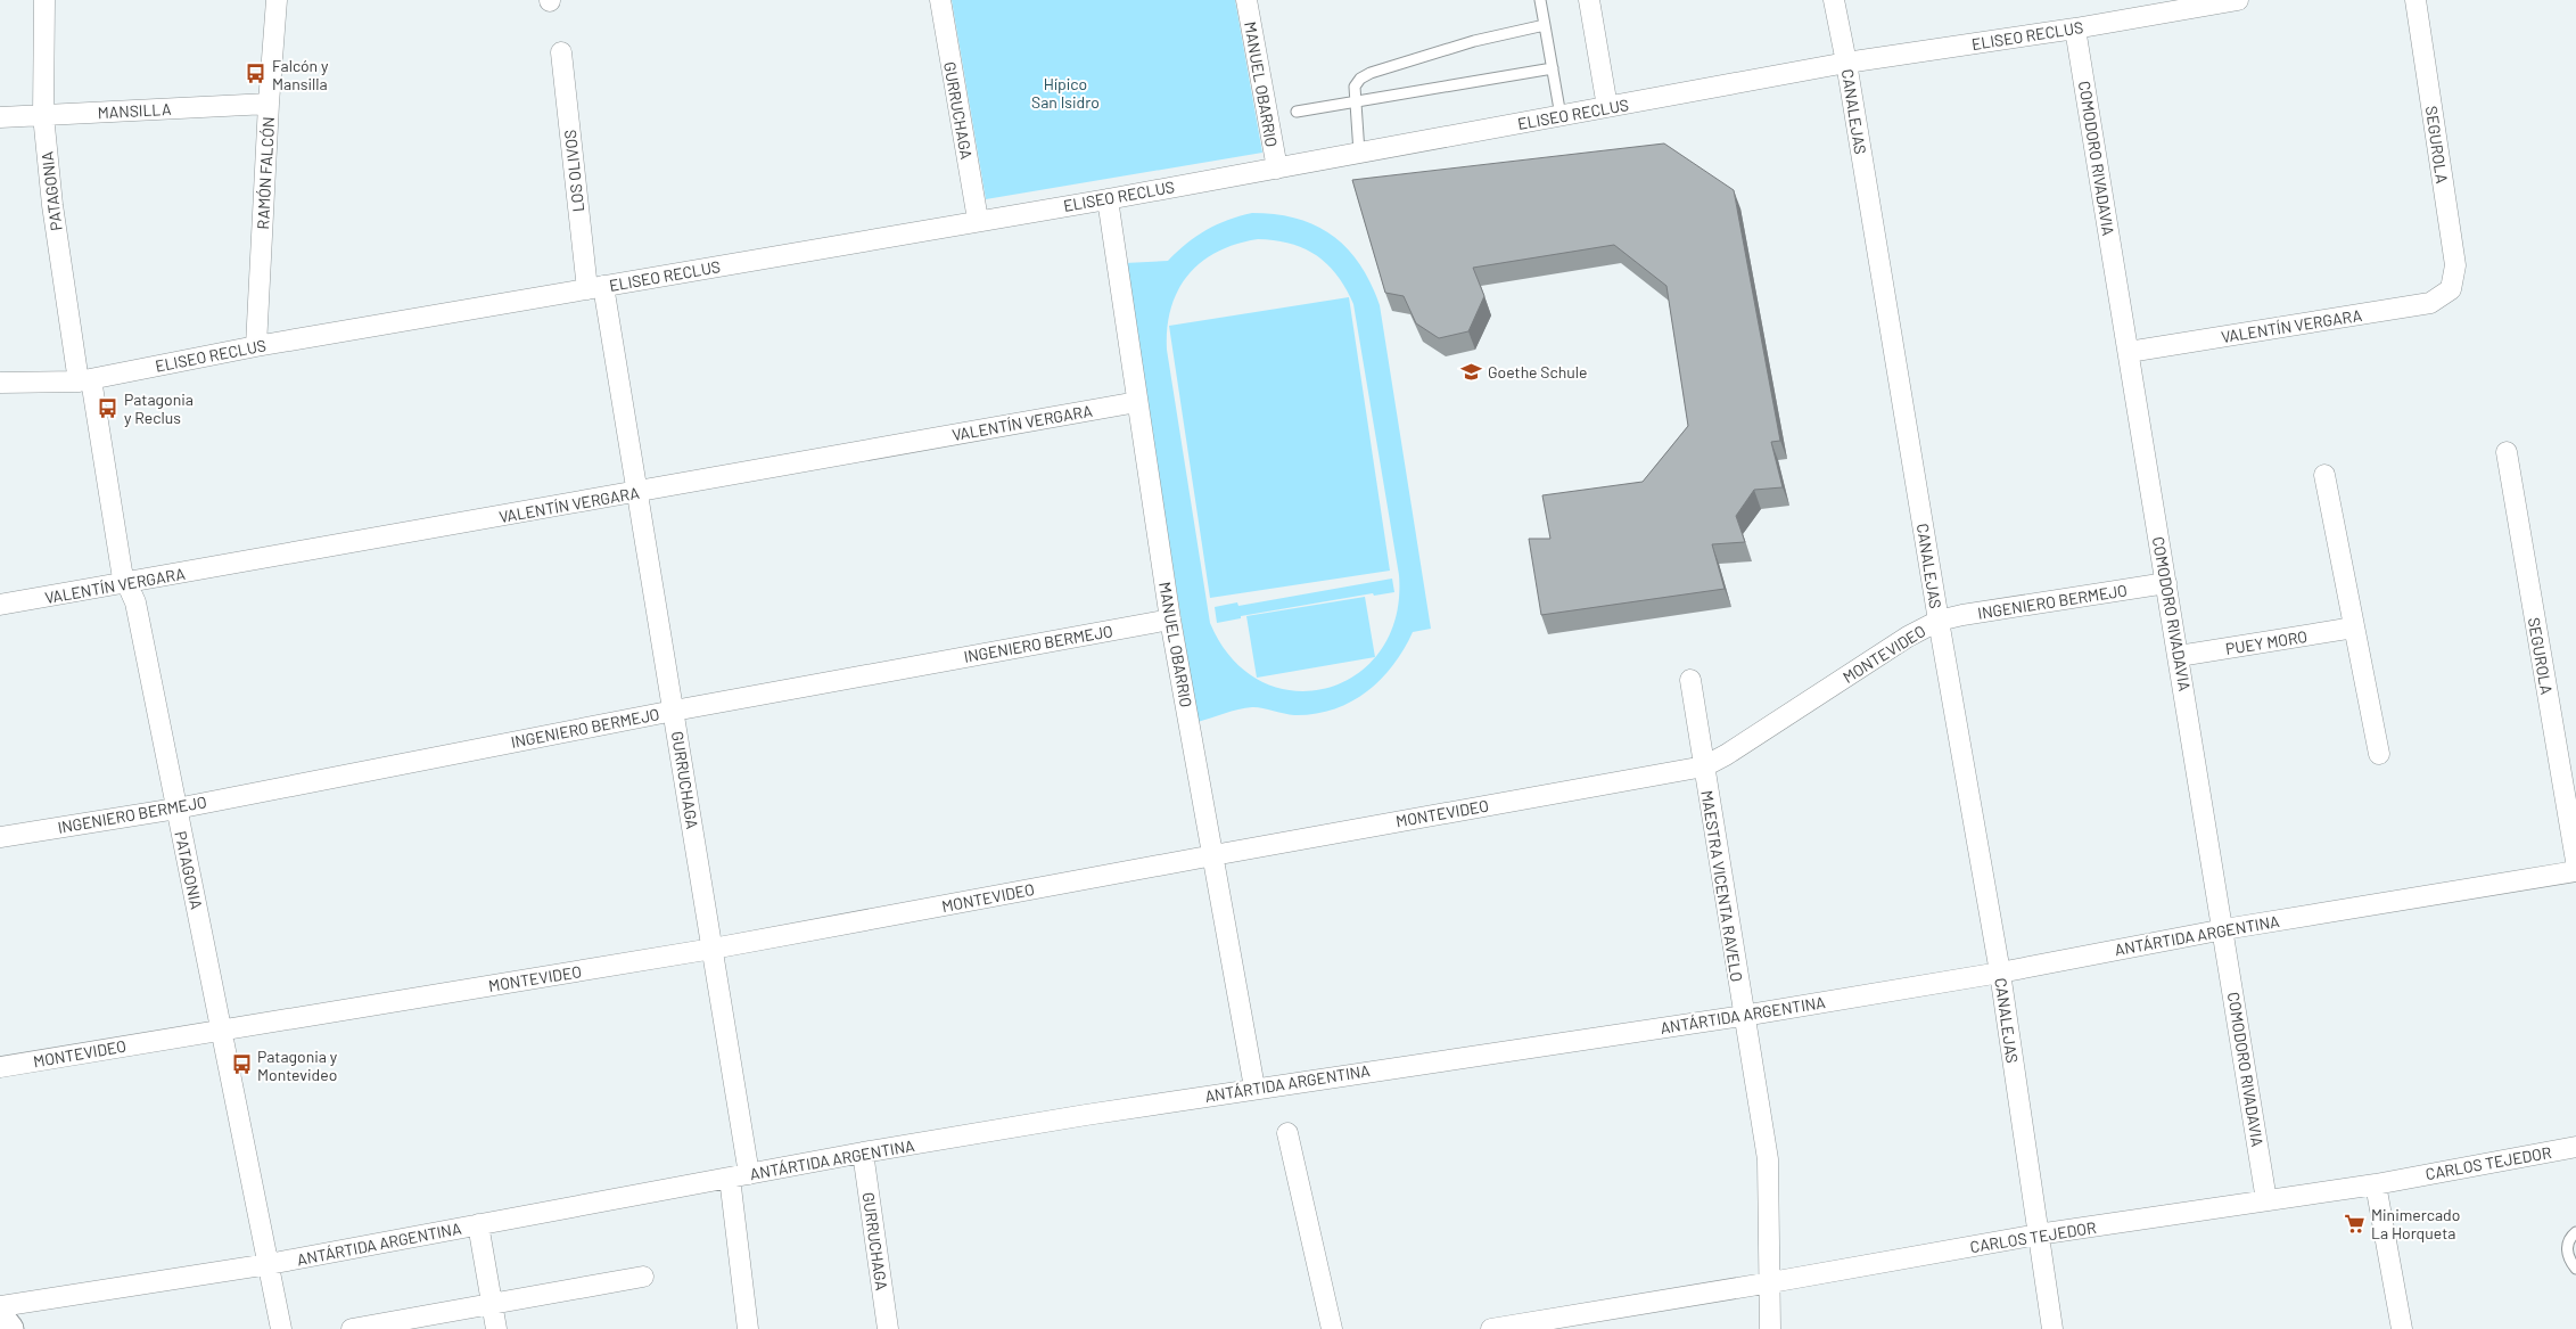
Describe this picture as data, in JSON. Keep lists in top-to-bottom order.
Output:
{
  "streets": {
    "street": [
      "ELISEO RECLUS",
      "MANUEL OBARRIO",
      "MANSILLA",
      "GURRUCHAGA",
      "CANALEJAS",
      "SEGUROLA",
      "COMODORO RIVADAVIA",
      "LOS OLIVOS",
      "RAMÓN FALCÓN",
      "PATAGONIA",
      "VALENTÍN VERGARA",
      "INGENIERO BERMEJO",
      "PUEY MORO",
      "MONTEVIDEO",
      "MAESTRA VICENTA RAVELO",
      "ANTÁRTIDA ARGENTINA",
      "CARLOS TEJEDOR"
    ]
  },
  "crossings": [
    ["ELISEO RECLUS", "MANUEL OBARRIO"],
    ["ELISEO RECLUS", "GURRUCHAGA"],
    ["ELISEO RECLUS", "CANALEJAS"],
    ["ELISEO RECLUS", "COMODORO RIVADAVIA"],
    ["ELISEO RECLUS", "LOS OLIVOS"],
    ["ELISEO RECLUS", "RAMÓN FALCÓN"],
    ["ELISEO RECLUS", "PATAGONIA"],
    ["MANUEL OBARRIO", "VALENTÍN VERGARA"],
    ["MANUEL OBARRIO", "INGENIERO BERMEJO"],
    ["MANUEL OBARRIO", "MONTEVIDEO"],
    ["MANUEL OBARRIO", "ANTÁRTIDA ARGENTINA"],
    ["MANSILLA", "RAMÓN FALCÓN"],
    ["MANSILLA", "PATAGONIA"],
    ["GURRUCHAGA", "LOS OLIVOS"],
    ["GURRUCHAGA", "VALENTÍN VERGARA"],
    ["GURRUCHAGA", "INGENIERO BERMEJO"],
    ["GURRUCHAGA", "MONTEVIDEO"],
    ["GURRUCHAGA", "ANTÁRTIDA ARGENTINA"],
    ["CANALEJAS", "INGENIERO BERMEJO"],
    ["CANALEJAS", "MONTEVIDEO"],
    ["CANALEJAS", "ANTÁRTIDA ARGENTINA"],
    ["CANALEJAS", "CARLOS TEJEDOR"],
    ["SEGUROLA", "VALENTÍN VERGARA"],
    ["COMODORO RIVADAVIA", "VALENTÍN VERGARA"],
    ["COMODORO RIVADAVIA", "INGENIERO BERMEJO"],
    ["COMODORO RIVADAVIA", "PUEY MORO"],
    ["COMODORO RIVADAVIA", "ANTÁRTIDA ARGENTINA"],
    ["COMODORO RIVADAVIA", "CARLOS TEJEDOR"],
    ["PATAGONIA", "VALENTÍN VERGARA"],
    ["PATAGONIA", "INGENIERO BERMEJO"],
    ["PATAGONIA", "MONTEVIDEO"],
    ["PATAGONIA", "ANTÁRTIDA ARGENTINA"],
    ["INGENIERO BERMEJO", "MONTEVIDEO"],
    ["MONTEVIDEO", "MAESTRA VICENTA RAVELO"],
    ["MAESTRA VICENTA RAVELO", "ANTÁRTIDA ARGENTINA"],
    ["MAESTRA VICENTA RAVELO", "CARLOS TEJEDOR"]
  ],
  "parks": ["Hípico San Isidro"],
  "places": {
    "bus stop": ["Falcón y Mansilla", "Patagonia y Reclus", "Patagonia y Montevideo"],
    "school or university": ["Goethe Schule"],
    "supermarket": ["Minimercado La Horqueta"]
  }
}
